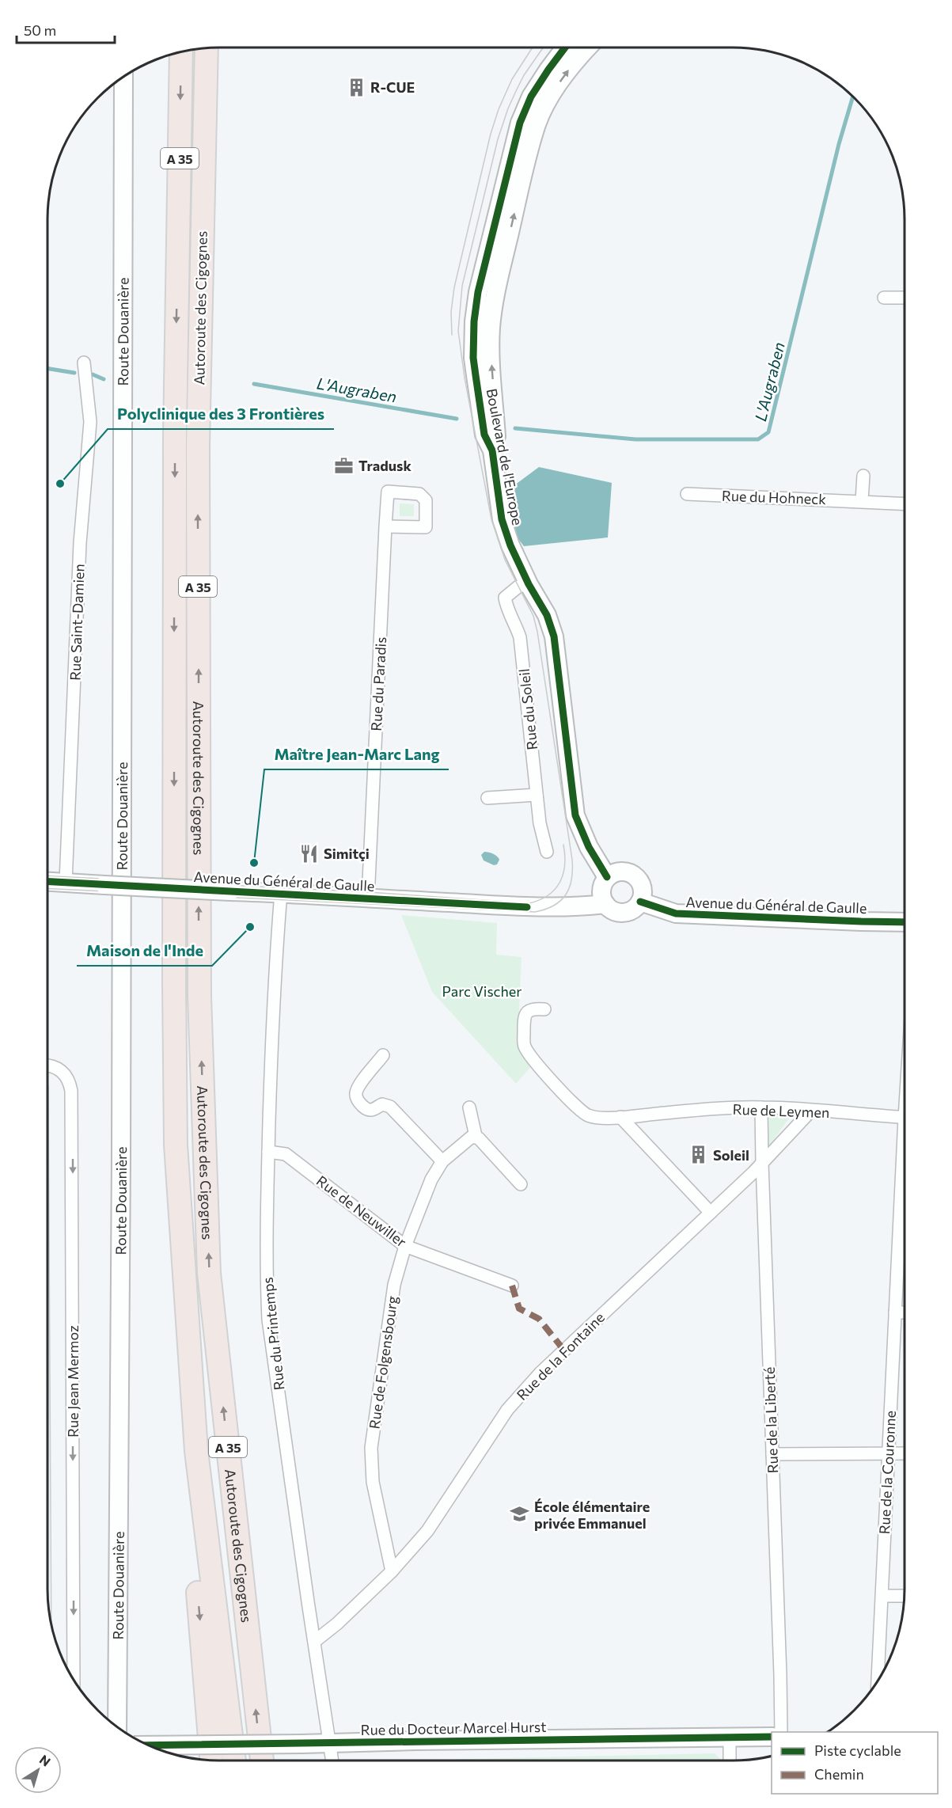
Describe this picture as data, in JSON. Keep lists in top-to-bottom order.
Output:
{
  "streets": {
    "highway": ["A 35", "Autoroute des Cigognes"],
    "main road": [
      "Route Douanière",
      "Boulevard de l'Europe",
      "Avenue du Général de Gaulle",
      "Rue du Docteur Marcel Hurst"
    ],
    "street": [
      "Rue du Hohneck",
      "Rue Saint-Damien",
      "Rue du Paradis",
      "Rue du Soleil",
      "Rue de Leymen",
      "Rue de Neuwiller",
      "Rue du Printemps",
      "Rue de la Fontaine",
      "Rue de Folgensbourg",
      "Rue Jean Mermoz",
      "Rue de la Liberté",
      "Rue de la Couronne"
    ]
  },
  "crossings": [
    ["Boulevard de l'Europe", "Rue du Soleil"],
    ["Boulevard de l'Europe", "Avenue du Général de Gaulle"],
    ["Rue Saint-Damien", "Avenue du Général de Gaulle"],
    ["Rue du Paradis", "Avenue du Général de Gaulle"],
    ["Avenue du Général de Gaulle", "Rue du Printemps"],
    ["Rue de Leymen", "Rue de la Fontaine"],
    ["Rue de Leymen", "Rue de la Liberté"],
    ["Rue de Neuwiller", "Rue du Printemps"],
    ["Rue de Neuwiller", "Rue de Folgensbourg"],
    ["Rue du Printemps", "Rue de la Fontaine"],
    ["Rue du Printemps", "Rue du Docteur Marcel Hurst"],
    ["Rue de la Fontaine", "Rue de Folgensbourg"],
    ["Rue de la Fontaine", "Rue de la Liberté"]
  ],
  "one_way": ["Rue Jean Mermoz"],
  "water": ["L'Augraben"],
  "parks": ["Parc Vischer"],
  "places": {
    "building": ["R-CUE", "Soleil"],
    "office": ["Tradusk"],
    "other": ["Polyclinique des 3 Frontières", "Maître Jean-Marc Lang", "Maison de l'Inde"],
    "restaurant": ["Simitçi"],
    "school or university": ["École élémentaire privée Emmanuel"]
  },
  "legend": ["Piste cyclable", "Chemin"],
  "scale_bar": "50 m",
  "north": "top right"
}
